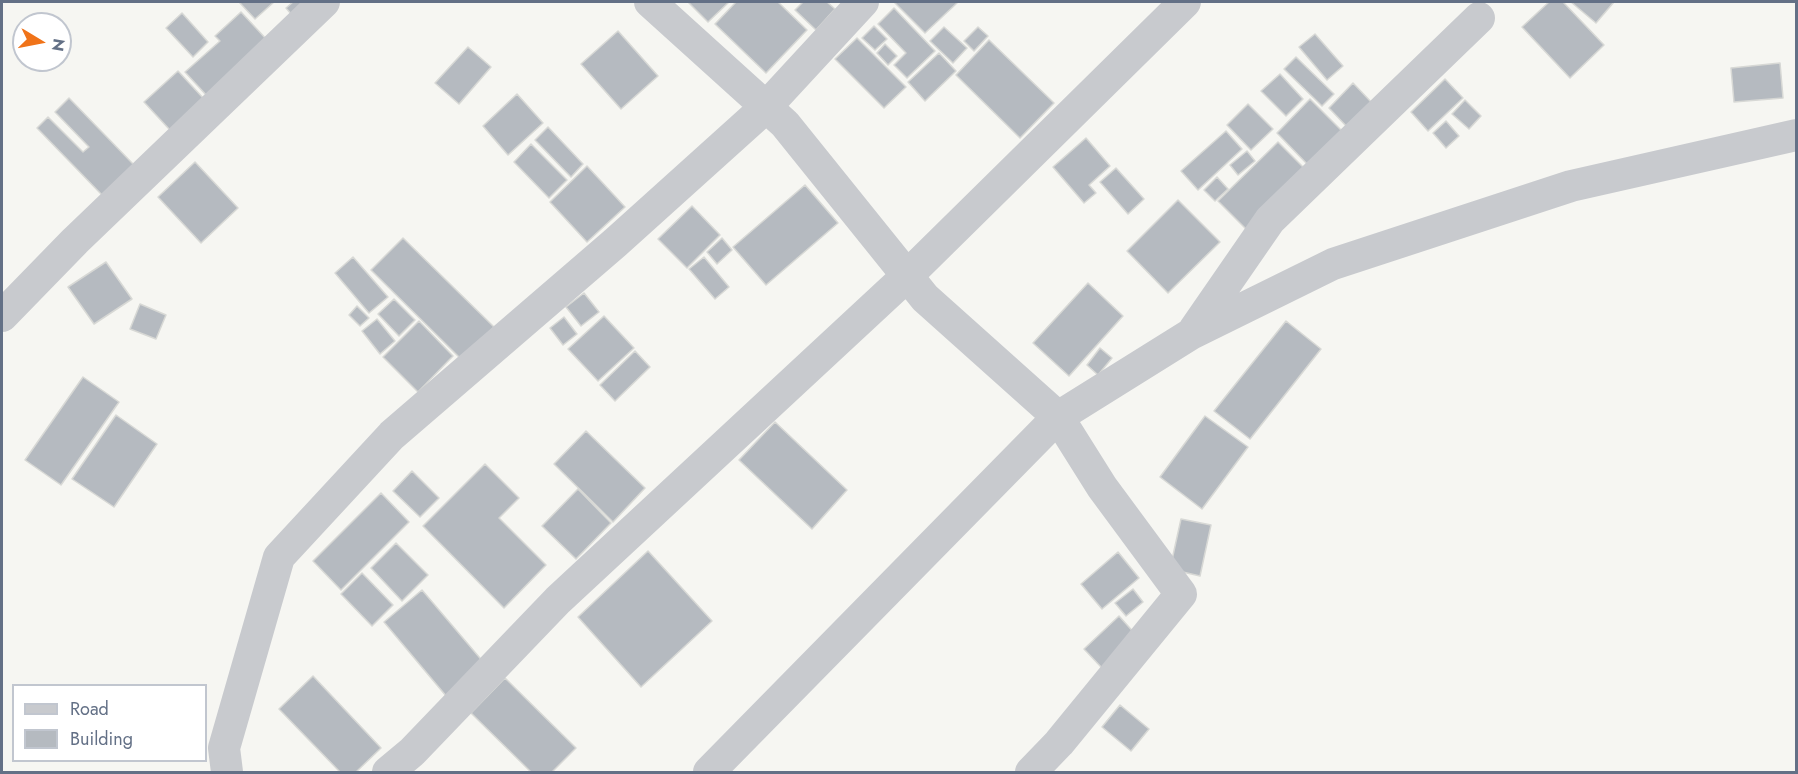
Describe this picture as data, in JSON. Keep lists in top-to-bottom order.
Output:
{
  "legend": ["Road", "Building"],
  "north": "right"
}
